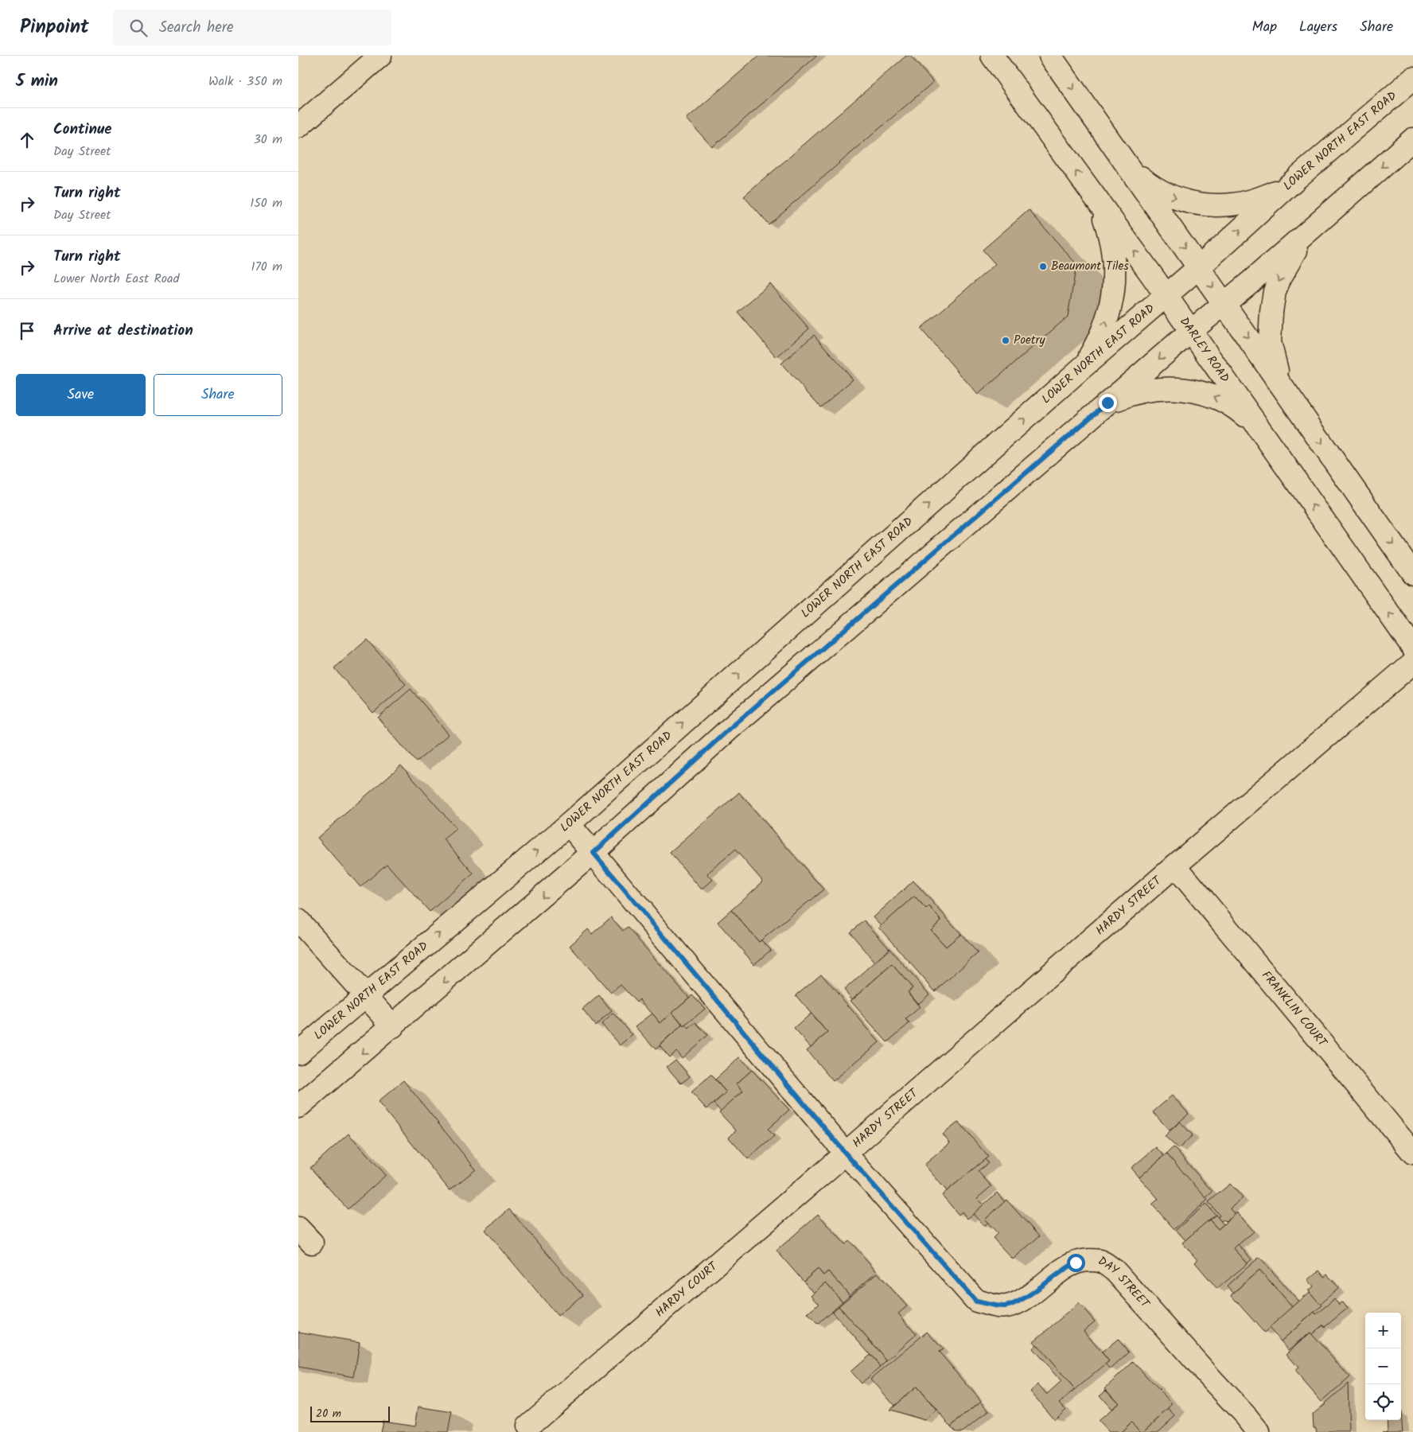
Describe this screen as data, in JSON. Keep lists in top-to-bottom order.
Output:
{
  "streets": {
    "main road": [
      "LOWER NORTH EAST ROAD",
      "DARLEY ROAD",
      "HARDY STREET",
      "FRANKLIN COURT",
      "DAY STREET",
      "HARDY COURT"
    ]
  },
  "crossings": [
    ["LOWER NORTH EAST ROAD", "DARLEY ROAD"],
    ["LOWER NORTH EAST ROAD", "DAY STREET"],
    ["HARDY STREET", "FRANKLIN COURT"],
    ["HARDY STREET", "DAY STREET"],
    ["HARDY STREET", "HARDY COURT"],
    ["DAY STREET", "HARDY COURT"]
  ],
  "places": ["Beaumont Tiles", "Poetry"],
  "scale_bar": "20 m",
  "page": {
    "header": "Pinpoint",
    "search": "Search here",
    "nav": ["Map", "Layers", "Share"],
    "heading": ["5 min", "Walk · 350 m"],
    "list": [
      ["Continue", "Day Street", "30 m"],
      ["Turn right", "Day Street", "150 m"],
      ["Turn right", "Lower North East Road", "170 m"],
      "Arrive at destination"
    ],
    "buttons": ["Save", "Share"],
    "map_buttons": ["+", "−"],
    "scale": "20 m"
  }
}
